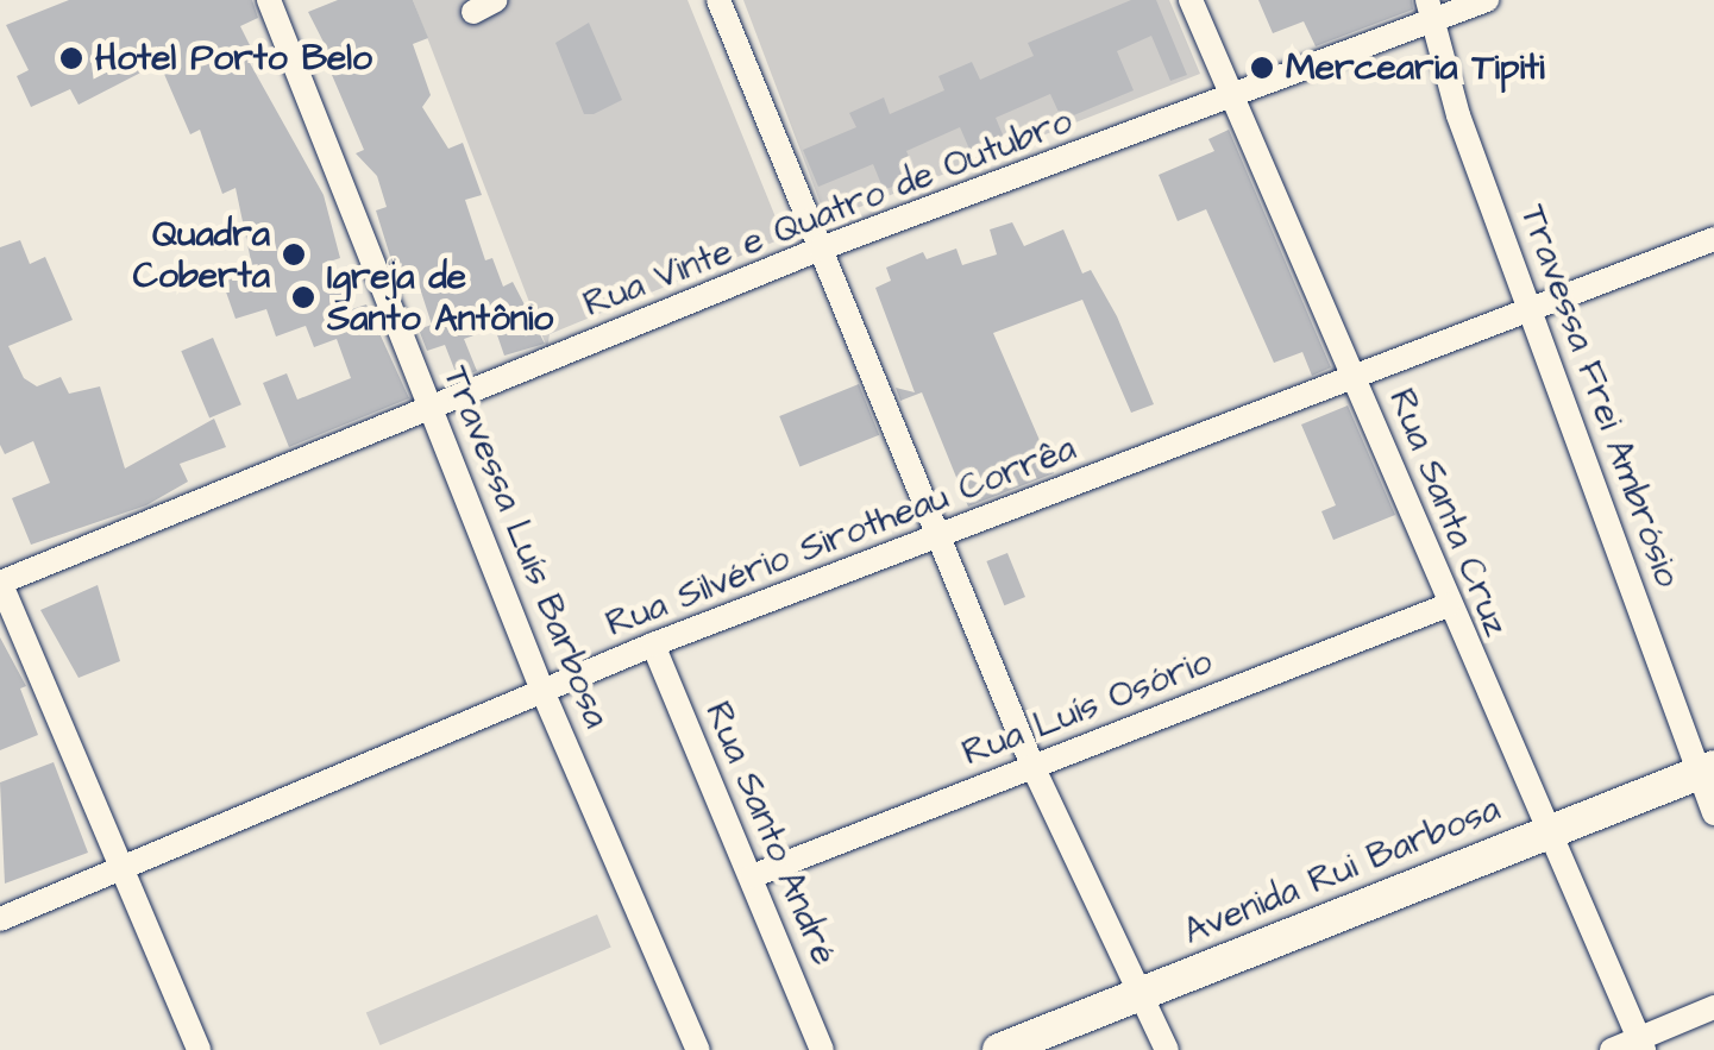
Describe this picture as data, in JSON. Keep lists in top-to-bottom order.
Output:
{
  "streets": {
    "main road": ["Avenida Rui Barbosa"],
    "street": [
      "Rua Vinte e Quatro de Outubro",
      "Travessa Frei Ambrósio",
      "Rua Santa Cruz",
      "Rua Silvério Sirotheau Corrêa",
      "Travessa Luís Barbosa",
      "Rua Luís Osório",
      "Rua Santo André"
    ]
  },
  "crossings": [
    ["Rua Vinte e Quatro de Outubro", "Travessa Frei Ambrósio"],
    ["Rua Vinte e Quatro de Outubro", "Rua Santa Cruz"],
    ["Rua Vinte e Quatro de Outubro", "Travessa Luís Barbosa"],
    ["Travessa Frei Ambrósio", "Rua Silvério Sirotheau Corrêa"],
    ["Travessa Frei Ambrósio", "Avenida Rui Barbosa"],
    ["Rua Santa Cruz", "Rua Silvério Sirotheau Corrêa"],
    ["Rua Santa Cruz", "Rua Luís Osório"],
    ["Rua Santa Cruz", "Avenida Rui Barbosa"],
    ["Rua Silvério Sirotheau Corrêa", "Travessa Luís Barbosa"],
    ["Rua Silvério Sirotheau Corrêa", "Rua Santo André"],
    ["Rua Luís Osório", "Rua Santo André"]
  ],
  "places": [
    "Hotel Porto Belo",
    "Mercearia Tipiti",
    "Quadra Coberta",
    "Igreja de Santo Antônio"
  ]
}
